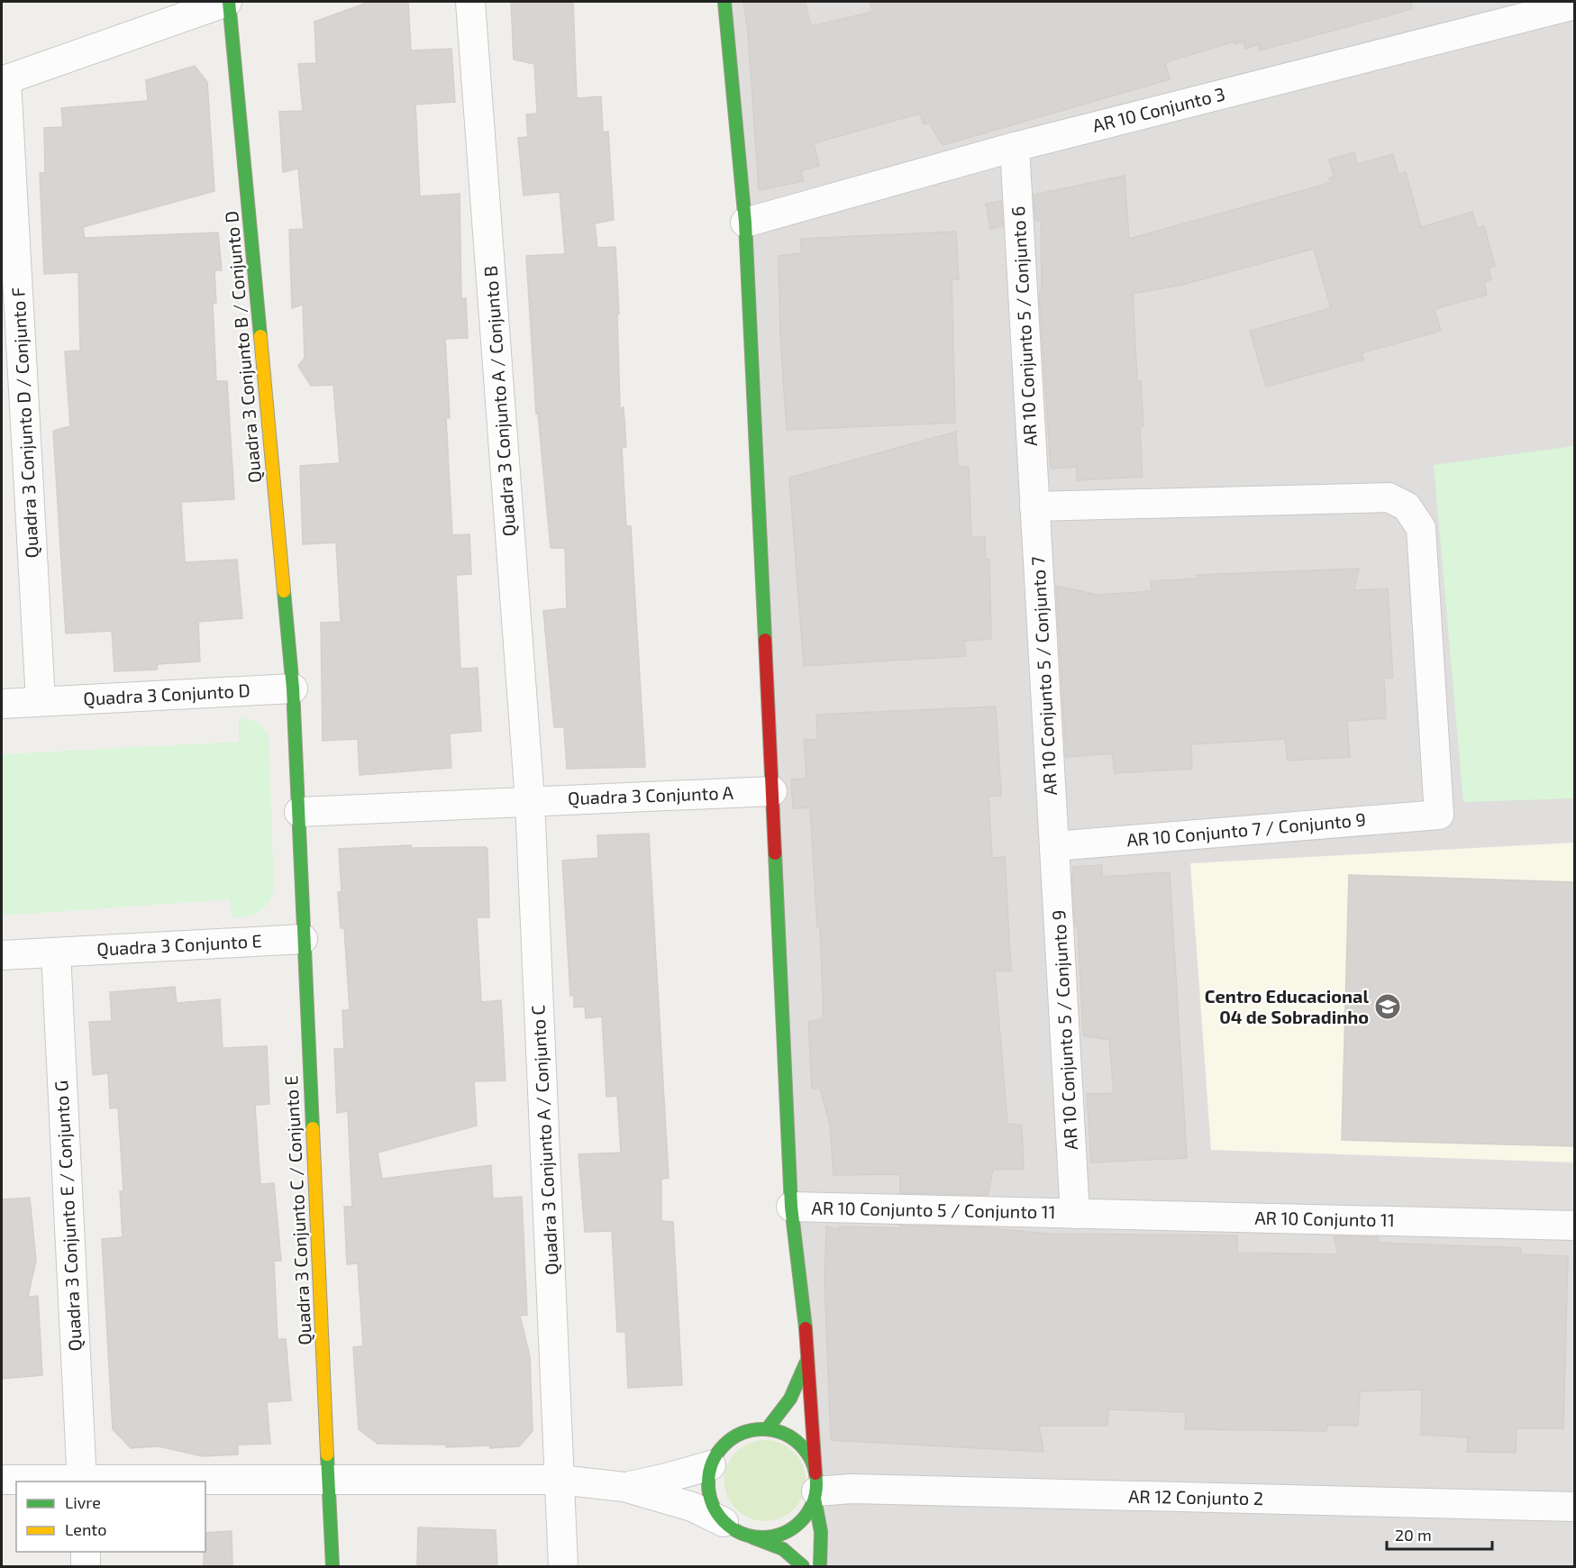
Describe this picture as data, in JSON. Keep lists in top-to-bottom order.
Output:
{
  "streets": {
    "street": [
      "AR 10 Conjunto 3",
      "AR 10 Conjunto 5 / Conjunto 6",
      "Quadra 3 Conjunto B / Conjunto D",
      "Quadra 3 Conjunto A / Conjunto B",
      "Quadra 3 Conjunto D / Conjunto F",
      "AR 10 Conjunto 5 / Conjunto 7",
      "Quadra 3 Conjunto D",
      "Quadra 3 Conjunto A",
      "AR 10 Conjunto 7 / Conjunto 9",
      "Quadra 3 Conjunto E",
      "AR 10 Conjunto 5 / Conjunto 9",
      "Quadra 3 Conjunto A / Conjunto C",
      "Quadra 3 Conjunto C / Conjunto E",
      "AR 10 Conjunto 5 / Conjunto 11",
      "Quadra 3 Conjunto E / Conjunto G",
      "AR 10 Conjunto 11",
      "AR 12 Conjunto 2"
    ]
  },
  "crossings": [
    ["AR 10 Conjunto 3", "AR 10 Conjunto 5 / Conjunto 6"],
    ["AR 10 Conjunto 5 / Conjunto 6", "AR 10 Conjunto 5 / Conjunto 7"],
    ["AR 10 Conjunto 5 / Conjunto 6", "AR 10 Conjunto 7 / Conjunto 9"],
    ["Quadra 3 Conjunto B / Conjunto D", "Quadra 3 Conjunto D"],
    ["Quadra 3 Conjunto B / Conjunto D", "Quadra 3 Conjunto A"],
    ["Quadra 3 Conjunto B / Conjunto D", "Quadra 3 Conjunto C / Conjunto E"],
    ["Quadra 3 Conjunto A / Conjunto B", "Quadra 3 Conjunto A"],
    ["Quadra 3 Conjunto A / Conjunto B", "Quadra 3 Conjunto A / Conjunto C"],
    ["Quadra 3 Conjunto D / Conjunto F", "Quadra 3 Conjunto D"],
    ["AR 10 Conjunto 5 / Conjunto 7", "AR 10 Conjunto 7 / Conjunto 9"],
    ["AR 10 Conjunto 5 / Conjunto 7", "AR 10 Conjunto 5 / Conjunto 9"],
    ["Quadra 3 Conjunto A", "Quadra 3 Conjunto A / Conjunto C"],
    ["Quadra 3 Conjunto A", "Quadra 3 Conjunto C / Conjunto E"],
    ["AR 10 Conjunto 7 / Conjunto 9", "AR 10 Conjunto 5 / Conjunto 9"],
    ["Quadra 3 Conjunto E", "Quadra 3 Conjunto C / Conjunto E"],
    ["Quadra 3 Conjunto E", "Quadra 3 Conjunto E / Conjunto G"],
    ["AR 10 Conjunto 5 / Conjunto 9", "AR 10 Conjunto 5 / Conjunto 11"],
    ["AR 10 Conjunto 5 / Conjunto 9", "AR 10 Conjunto 11"],
    ["AR 10 Conjunto 5 / Conjunto 11", "AR 10 Conjunto 11"]
  ],
  "places": {
    "school or university": ["Centro Educacional 04 de Sobradinho"]
  },
  "legend": ["Livre", "Lento"],
  "scale_bar": "20 m"
}
